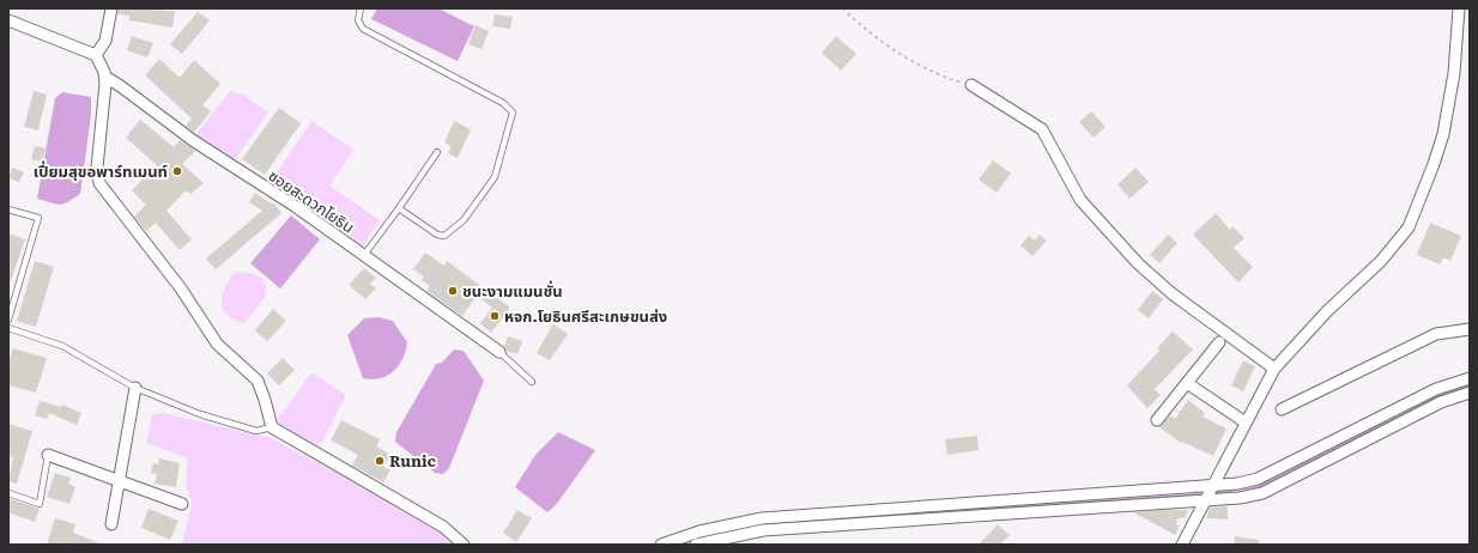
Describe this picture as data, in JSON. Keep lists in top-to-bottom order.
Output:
{
  "streets": {
    "street": ["ซอยสะดวกโยธิน"]
  },
  "places": [
    "เปี่ยมสุขอพาร์ทเมนท์",
    "ชนะงามแมนชั่น",
    "หจก.โยธินศรีสะเกษขนส่ง",
    "Runic"
  ]
}
